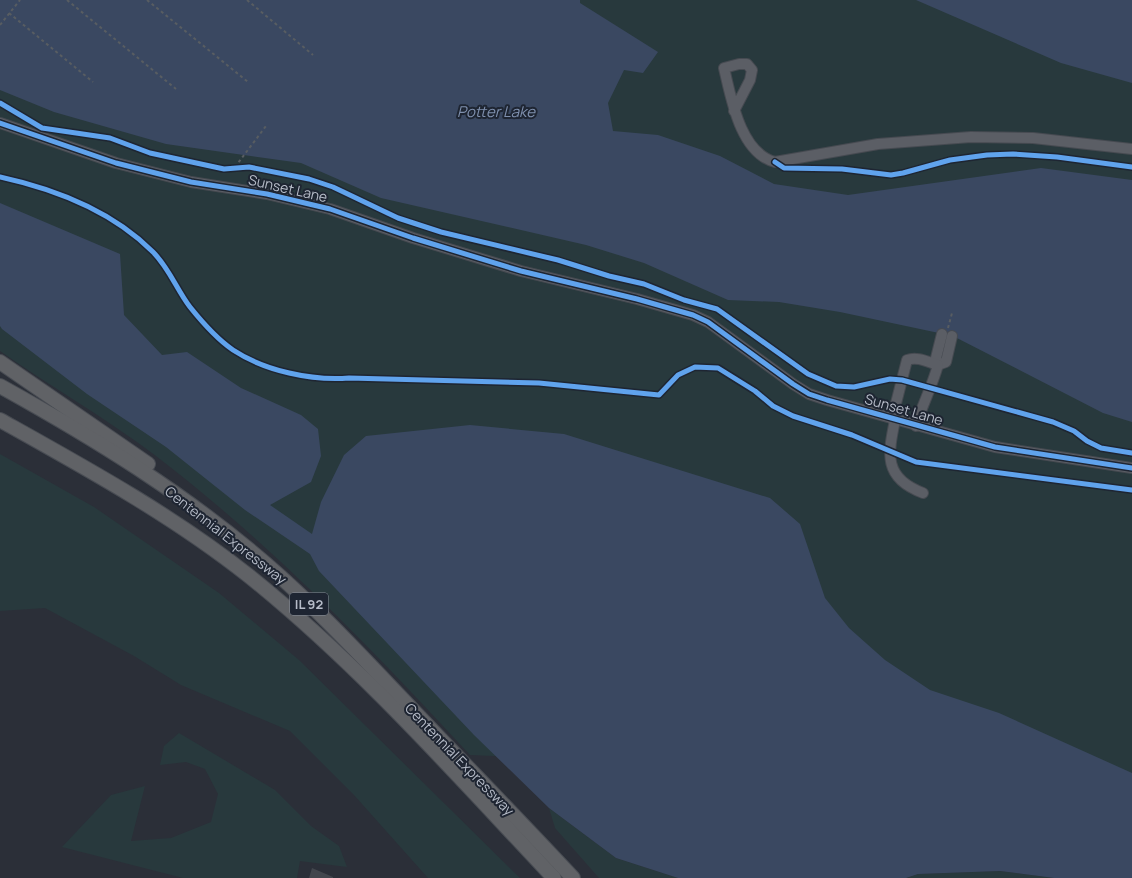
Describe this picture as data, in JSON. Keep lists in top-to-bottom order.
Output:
{
  "streets": {
    "highway": ["Centennial Expressway", "IL 92"],
    "lane": ["Sunset Lane"]
  },
  "water": ["Potter Lake"]
}
